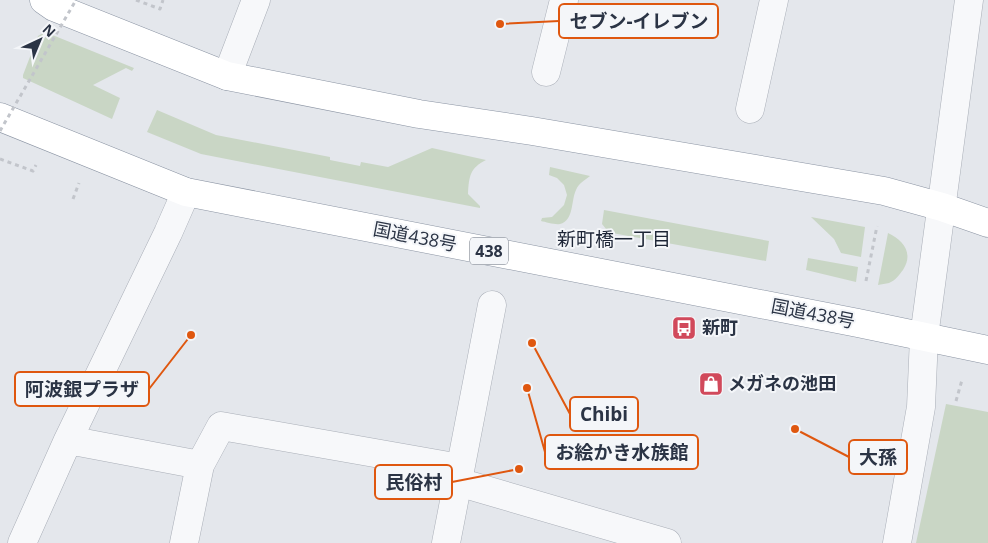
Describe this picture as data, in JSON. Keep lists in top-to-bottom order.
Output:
{
  "streets": {
    "highway": ["国道438号", "438"]
  },
  "districts": ["新町橋一丁目"],
  "places": {
    "other": [
      "セブン-イレブン",
      "阿波銀プラザ",
      "Chibi",
      "お絵かき水族館",
      "大孫",
      "民俗村"
    ],
    "bus stop": ["新町"],
    "shop": ["メガネの池田"]
  },
  "north": "top right"
}
